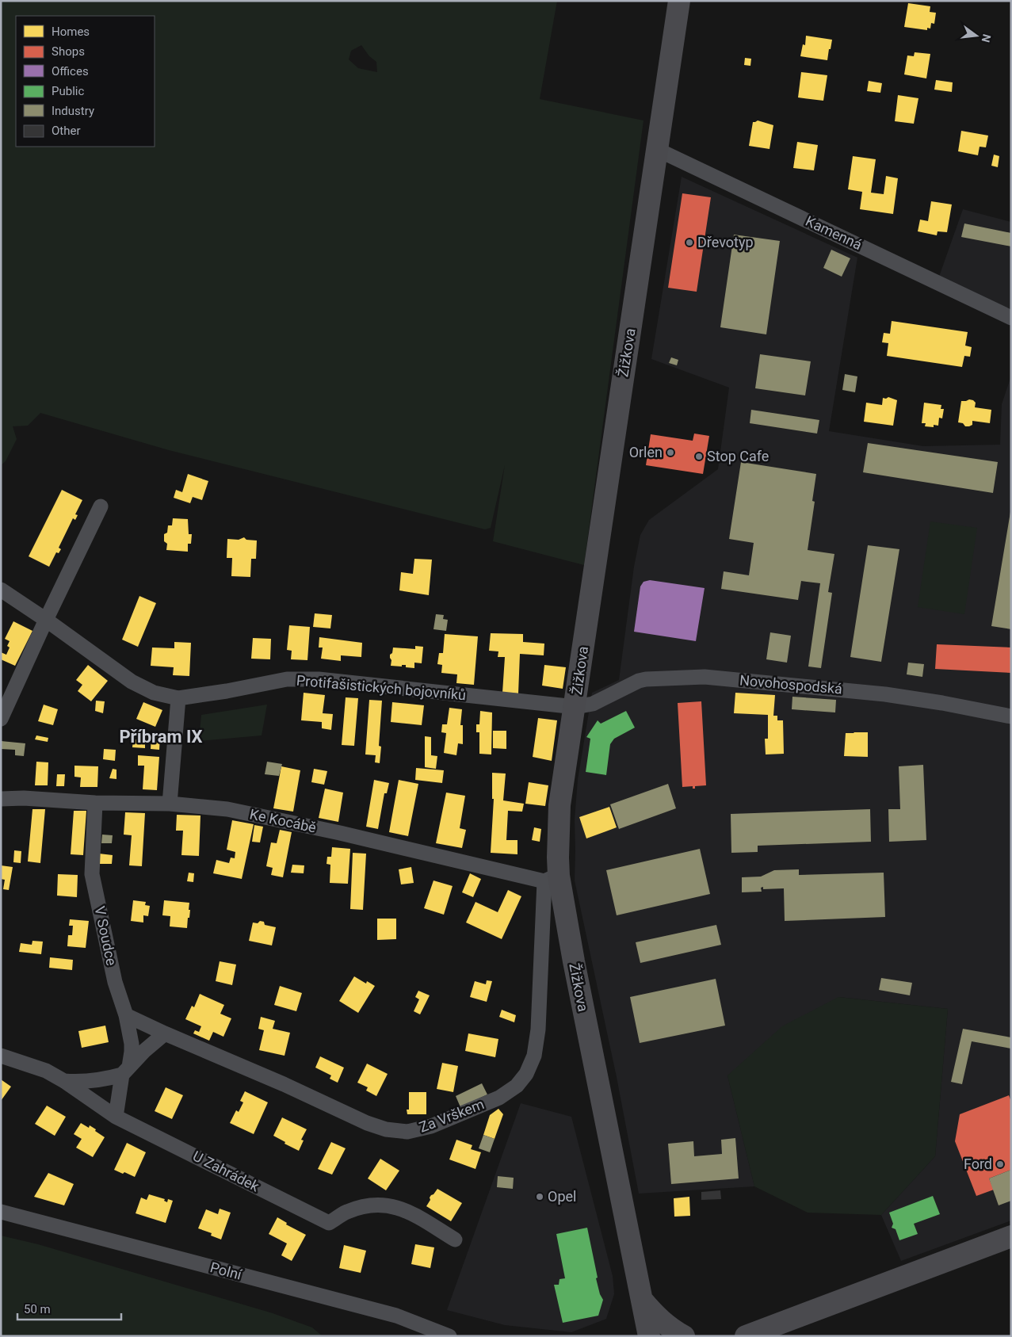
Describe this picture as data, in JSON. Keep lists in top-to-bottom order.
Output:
{
  "streets": {
    "street": [
      "Kamenná",
      "Žižkova",
      "Novohospodská",
      "Protifašistických bojovníků",
      "Ke Kocábě",
      "V Soudce",
      "Za Vrškem",
      "U Zahrádek",
      "Polní"
    ]
  },
  "crossings": [
    ["Kamenná", "Žižkova"],
    ["Žižkova", "Novohospodská"],
    ["Žižkova", "Protifašistických bojovníků"],
    ["Žižkova", "Ke Kocábě"],
    ["Žižkova", "Za Vrškem"],
    ["Novohospodská", "Protifašistických bojovníků"],
    ["Ke Kocábě", "V Soudce"],
    ["Ke Kocábě", "Za Vrškem"],
    ["V Soudce", "Za Vrškem"],
    ["V Soudce", "U Zahrádek"]
  ],
  "districts": ["Příbram IX"],
  "places": [
    "Dřevotyp",
    "Orlen",
    "Stop Cafe",
    "Ford",
    "Opel"
  ],
  "legend": [
    "Homes",
    "Shops",
    "Offices",
    "Public",
    "Industry",
    "Other"
  ],
  "scale_bar": "50 m",
  "north": "right"
}
